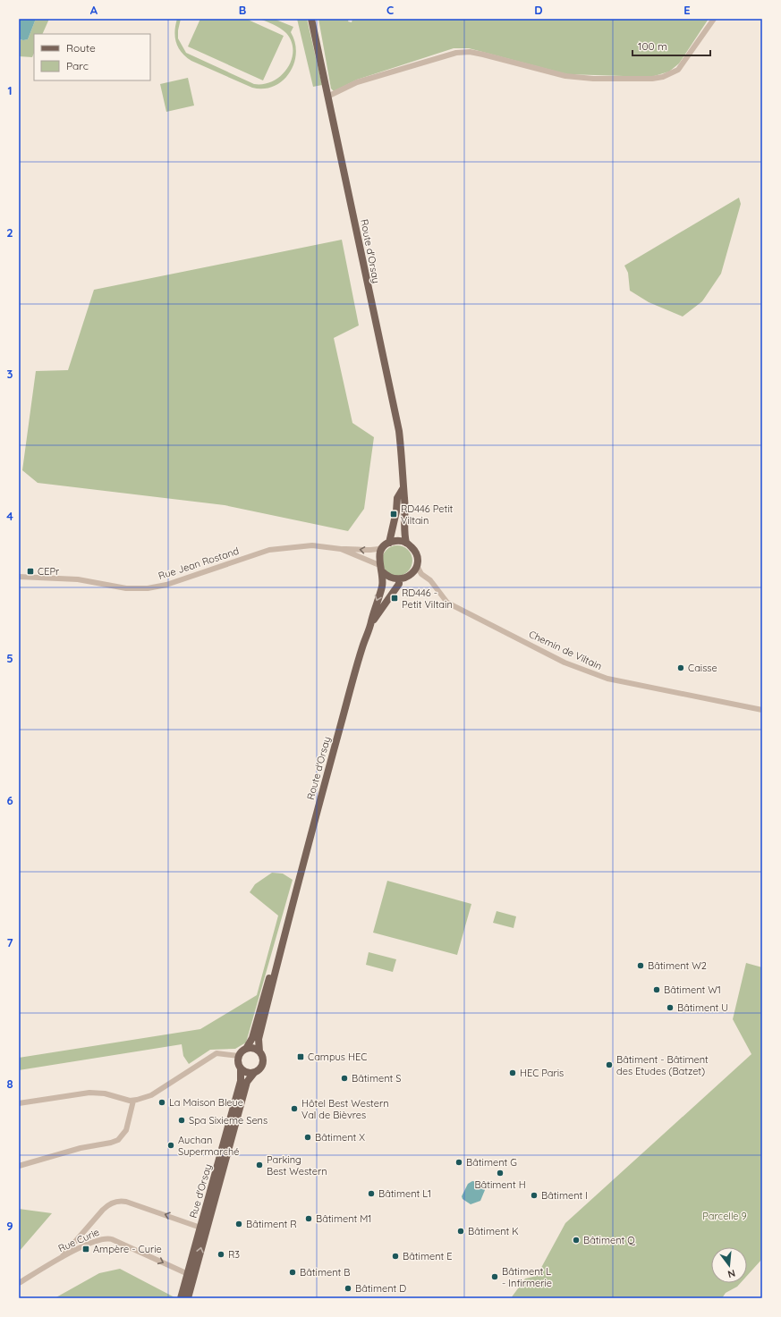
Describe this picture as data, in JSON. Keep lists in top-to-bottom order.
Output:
{
  "streets": {
    "main road": ["Route d'Orsay", "Rue d'Orsay"],
    "street": ["Rue Jean Rostand", "Chemin de Viltain", "Rue Curie"]
  },
  "crossings": [
    ["Route d'Orsay", "Rue Jean Rostand"],
    ["Route d'Orsay", "Chemin de Viltain"],
    ["Route d'Orsay", "Rue d'Orsay"],
    ["Rue Jean Rostand", "Chemin de Viltain"],
    ["Rue d'Orsay", "Rue Curie"]
  ],
  "one_way": ["Rue Curie"],
  "parks": ["Parcelle 9"],
  "places": {
    "transit": [
      "RD446 Petit Viltain",
      "CEPr",
      "RD446 - Petit Viltain",
      "Campus HEC",
      "Ampère - Curie"
    ],
    "other": [
      "Caisse",
      "Bâtiment W2",
      "Bâtiment W1",
      "Bâtiment U",
      "Bâtiment - Bâtiment des Etudes (Batzet)",
      "HEC Paris",
      "Bâtiment S",
      "La Maison Bleue",
      "Hôtel Best Western Val de Bièvres",
      "Spa Sixieme Sens",
      "Bâtiment X",
      "Auchan Supermarché",
      "Bâtiment G",
      "Parking Best Western",
      "Bâtiment H",
      "Bâtiment L1",
      "Bâtiment I",
      "Bâtiment M1",
      "Bâtiment R",
      "Bâtiment K",
      "Bâtiment Q",
      "R3",
      "Bâtiment E",
      "Bâtiment B",
      "Bâtiment L - Infirmerie",
      "Bâtiment D"
    ]
  },
  "legend": ["Route", "Parc"],
  "scale_bar": "100 m",
  "north": "bottom",
  "grid": {
    "columns": [
      "A",
      "B",
      "C",
      "D",
      "E"
    ],
    "rows": [
      "1",
      "2",
      "3",
      "4",
      "5",
      "6",
      "7",
      "8",
      "9"
    ]
  }
}
